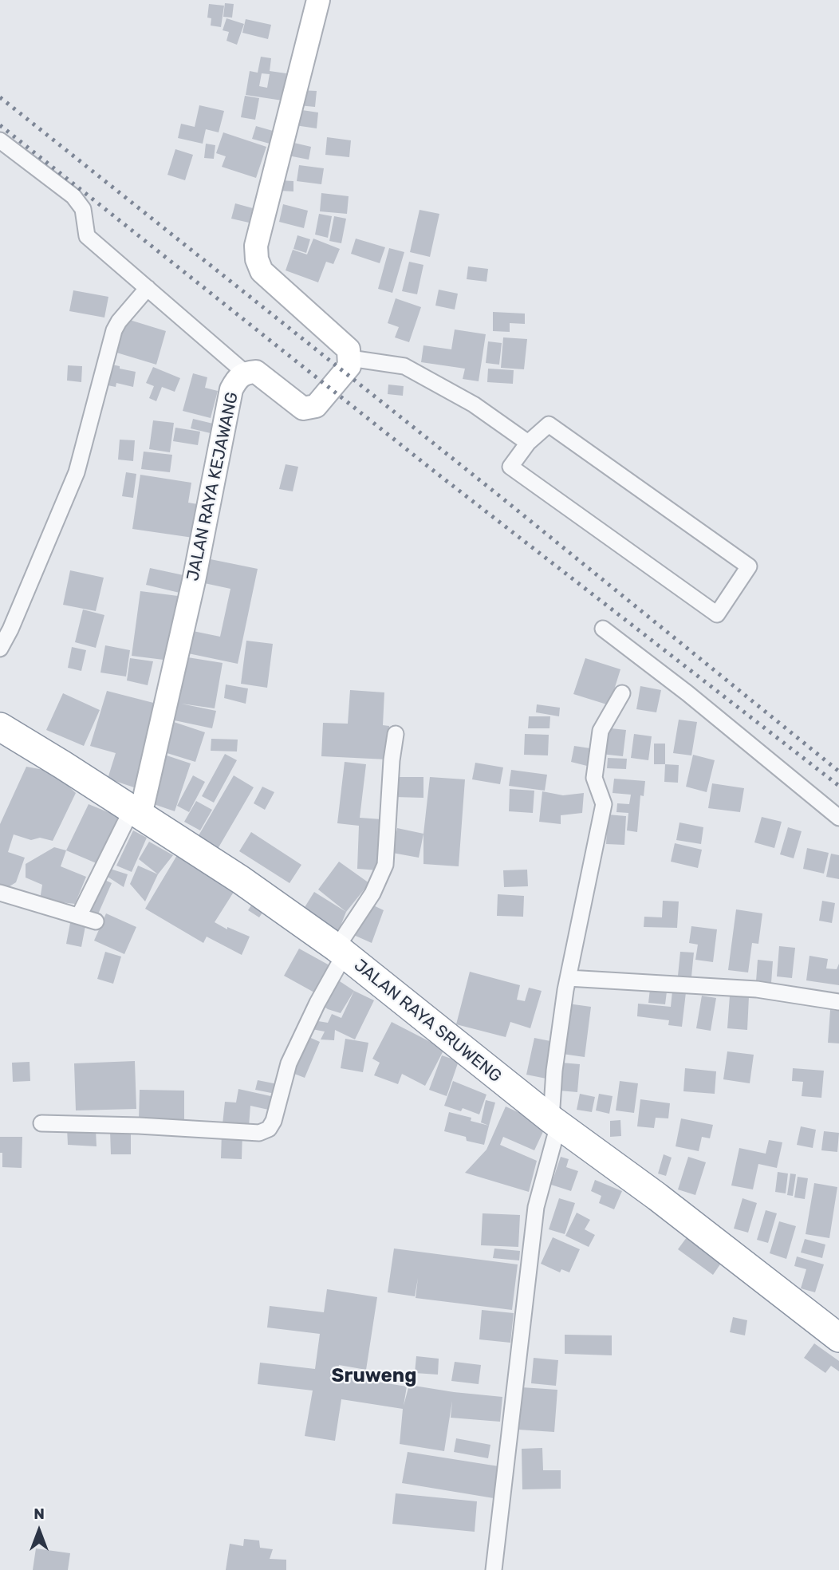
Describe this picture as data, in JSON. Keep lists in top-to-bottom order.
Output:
{
  "streets": {
    "highway": ["JALAN RAYA SRUWENG"],
    "street": ["JALAN RAYA KEJAWANG"]
  },
  "crossings": [
    ["JALAN RAYA KEJAWANG", "JALAN RAYA SRUWENG"]
  ],
  "districts": ["Sruweng"],
  "north": "top"
}
